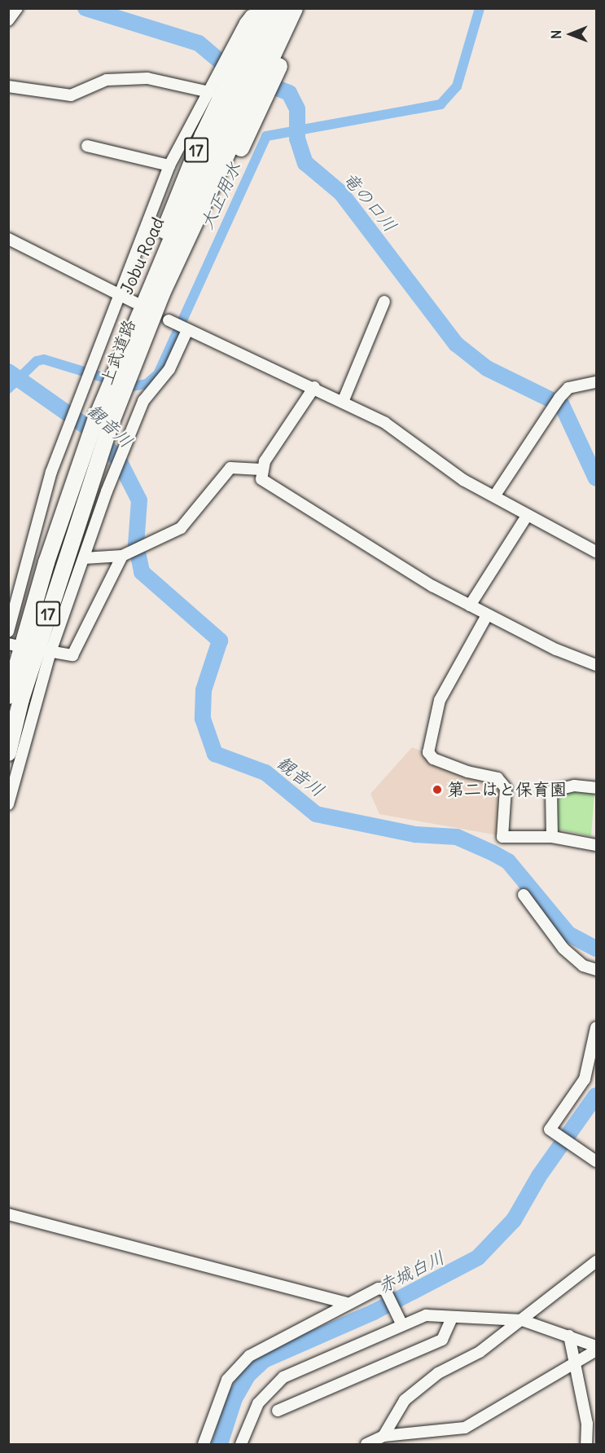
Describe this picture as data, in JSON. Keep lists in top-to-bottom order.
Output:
{
  "streets": {
    "highway": ["17", "Jobu Road", "上武道路"]
  },
  "crossings": [
    ["17", "Jobu Road"],
    ["17", "上武道路"],
    ["Jobu Road", "上武道路"]
  ],
  "water": [
    "大正用水",
    "竜の口川",
    "観音川",
    "赤城白川"
  ],
  "places": ["第二はと保育園"],
  "north": "left"
}
